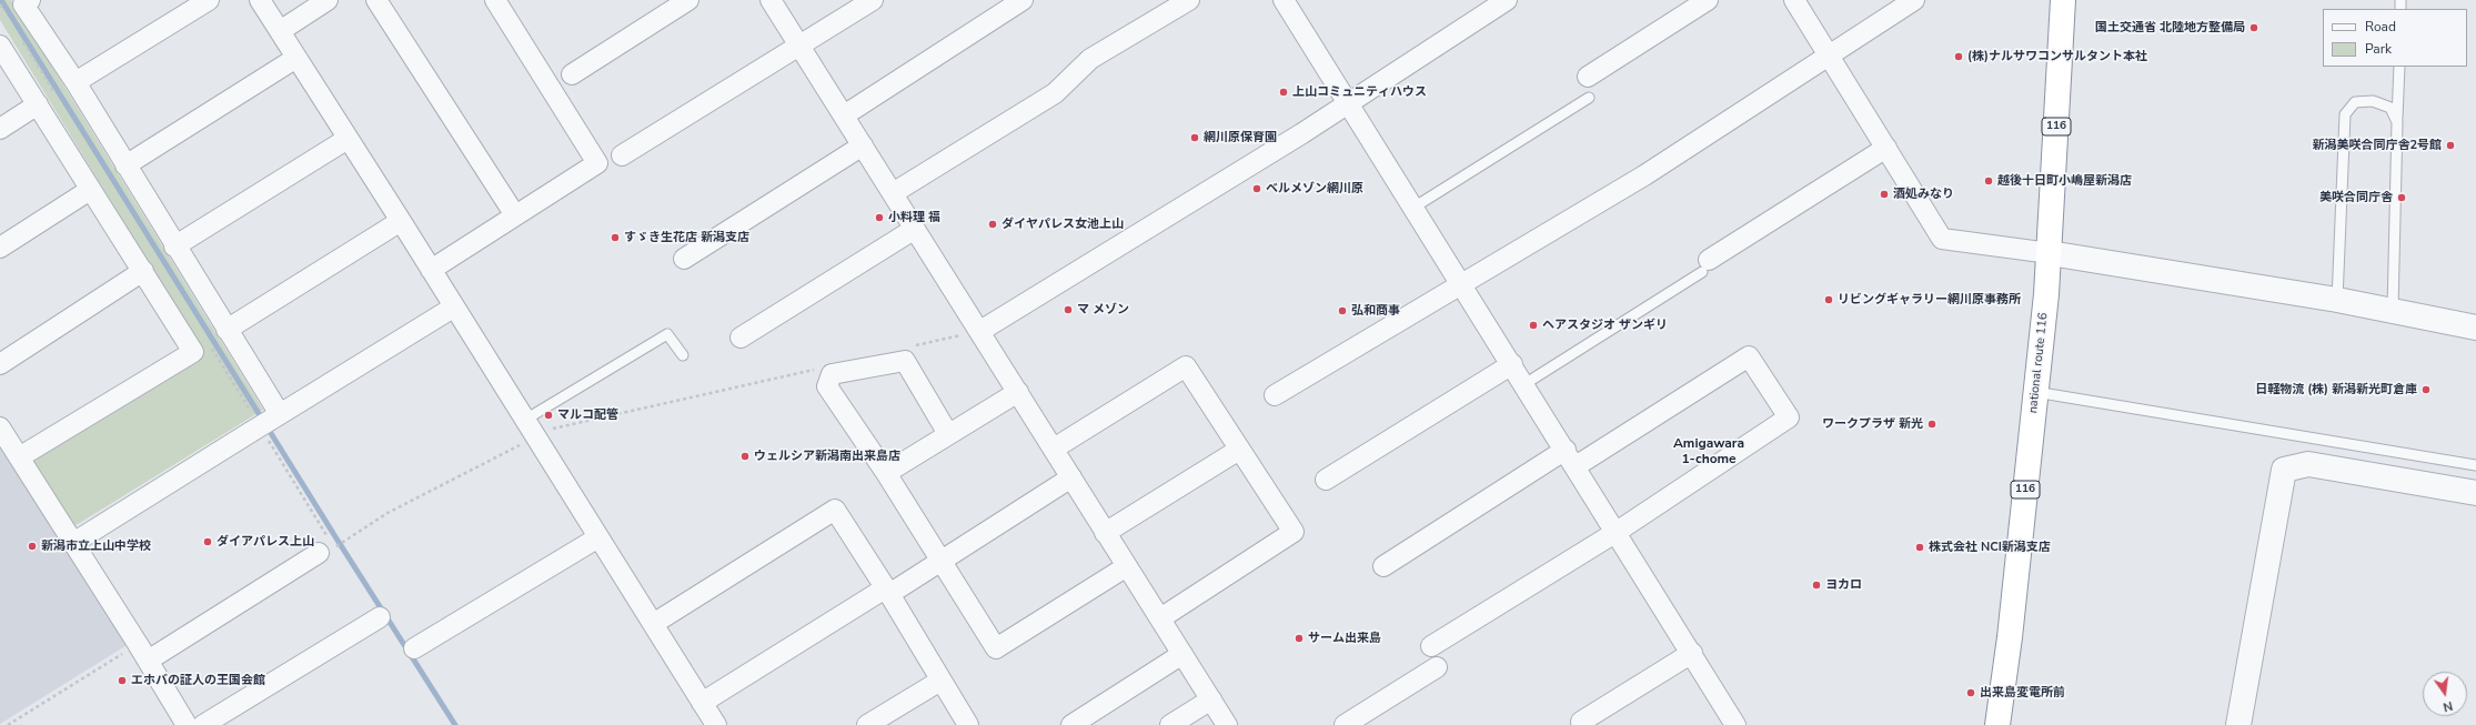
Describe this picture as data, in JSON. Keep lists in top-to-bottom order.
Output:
{
  "streets": {
    "highway": ["116", "national route 116"]
  },
  "districts": ["Amigawara 1-chome"],
  "places": [
    "国土交通省 北陸地方整備局",
    "(株)ナルサワコンサルタント本社",
    "上山コミュニティハウス",
    "網川原保育園",
    "新潟美咲合同庁舎2号館",
    "越後十日町小嶋屋新潟店",
    "ベルメゾン網川原",
    "酒処みなり",
    "美咲合同庁舎",
    "小料理 福",
    "ダイヤパレス女池上山",
    "すゞき生花店 新潟支店",
    "リビングギャラリー網川原事務所",
    "マ メゾン",
    "弘和商事",
    "ヘアスタジオ ザンギリ",
    "日軽物流 (株) 新潟新光町倉庫",
    "マルコ配管",
    "ワークプラザ 新光",
    "ウェルシア新潟南出来島店",
    "ダイアパレス上山",
    "新潟市立上山中学校",
    "株式会社 NCI新潟支店",
    "ヨカロ",
    "サーム出来島",
    "エホバの証人の王国会館",
    "出来島変電所前"
  ],
  "legend": ["Road", "Park"],
  "north": "bottom"
}
